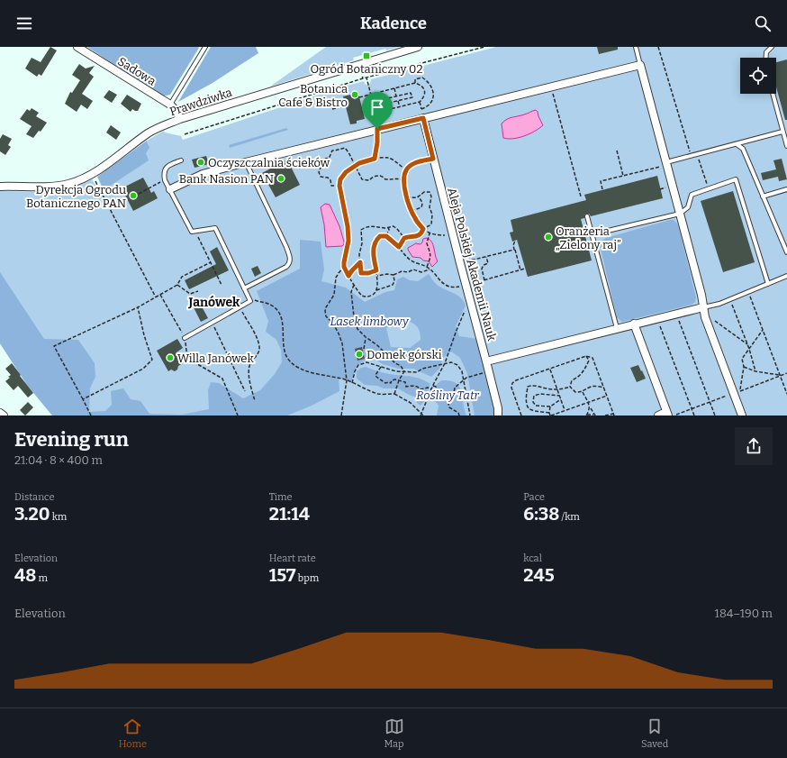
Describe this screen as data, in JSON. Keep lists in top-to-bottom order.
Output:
{
  "streets": {
    "street": ["Sadowa", "Prawdziwka", "Aleja Polskiej Akademii Nauk"]
  },
  "crossings": [
    ["Sadowa", "Prawdziwka"]
  ],
  "districts": ["Janówek"],
  "parks": ["Lasek limbowy", "Rośliny Tatr"],
  "places": {
    "transit": ["Ogród Botaniczny 02"],
    "other": [
      "Botanica Cafe & Bistro",
      "Oczyszczalnia ścieków",
      "Bank Nasion PAN",
      "Dyrekcja Ogrodu Botanicznego PAN",
      "Oranżeria „Zielony raj”",
      "Domek górski",
      "Willa Janówek"
    ]
  },
  "page": {
    "header": "Kadence",
    "heading": ["Evening run", "21:04 · 8 × 400 m"],
    "stats": [
      ["Distance", "3.20 km"],
      ["Time", "21:14"],
      ["Pace", "6:38 /km"],
      ["Elevation", "48 m"],
      ["Heart rate", "157 bpm"],
      ["kcal", "245"]
    ],
    "chart": ["Elevation", "184–190 m"],
    "tabs": ["Home", "Map", "Saved"]
  }
}
